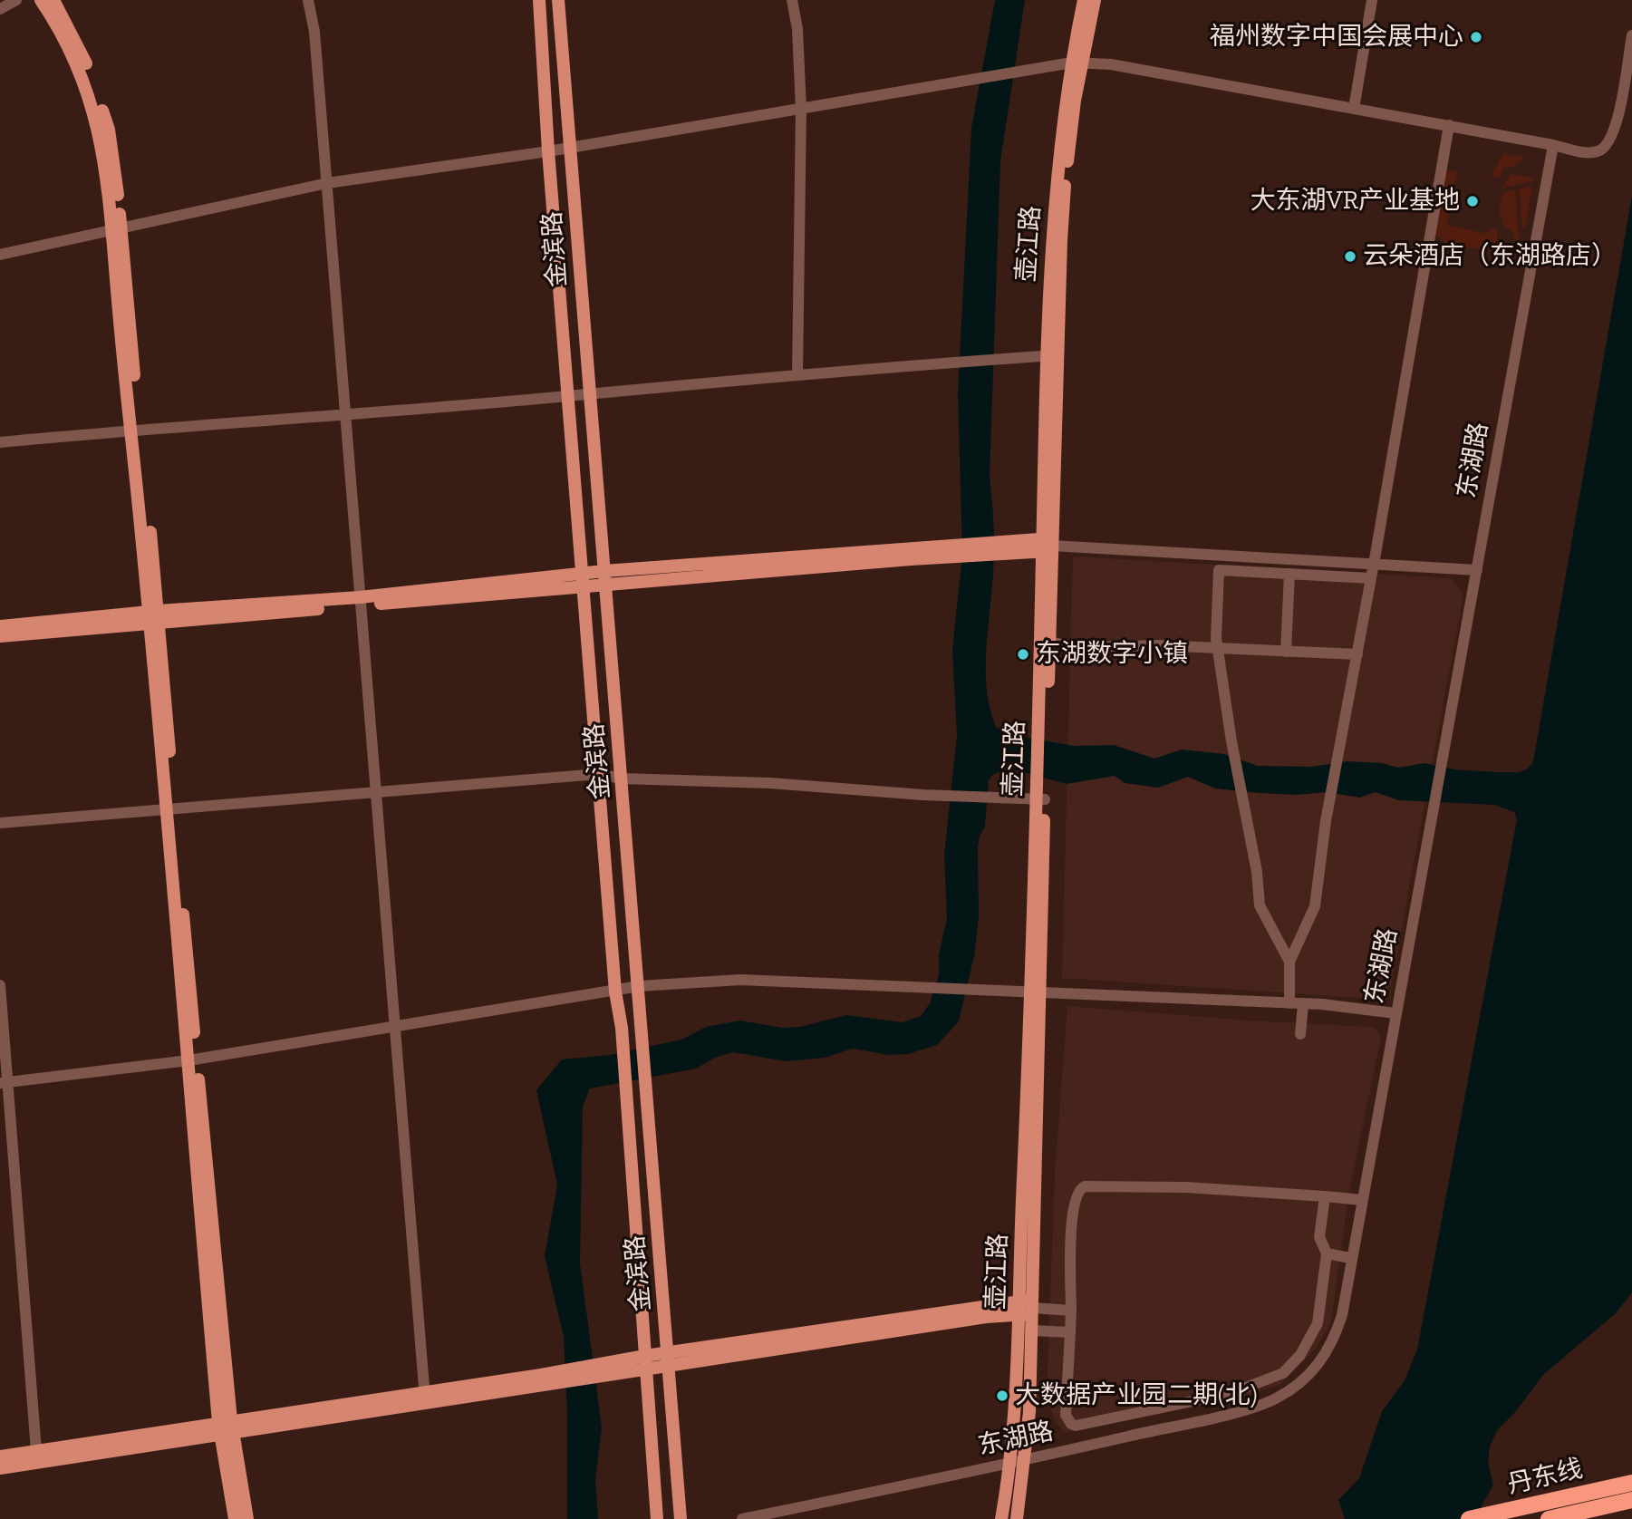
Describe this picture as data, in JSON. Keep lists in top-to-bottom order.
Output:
{
  "streets": {
    "highway": ["丹东线"],
    "main road": ["壶江路", "金滨路"],
    "street": ["东湖路"]
  },
  "crossings": [
    ["壶江路", "东湖路"]
  ],
  "places": [
    "福州数字中国会展中心",
    "大东湖VR产业基地",
    "云朵酒店（东湖路店）",
    "东湖数字小镇",
    "大数据产业园二期(北)"
  ]
}
